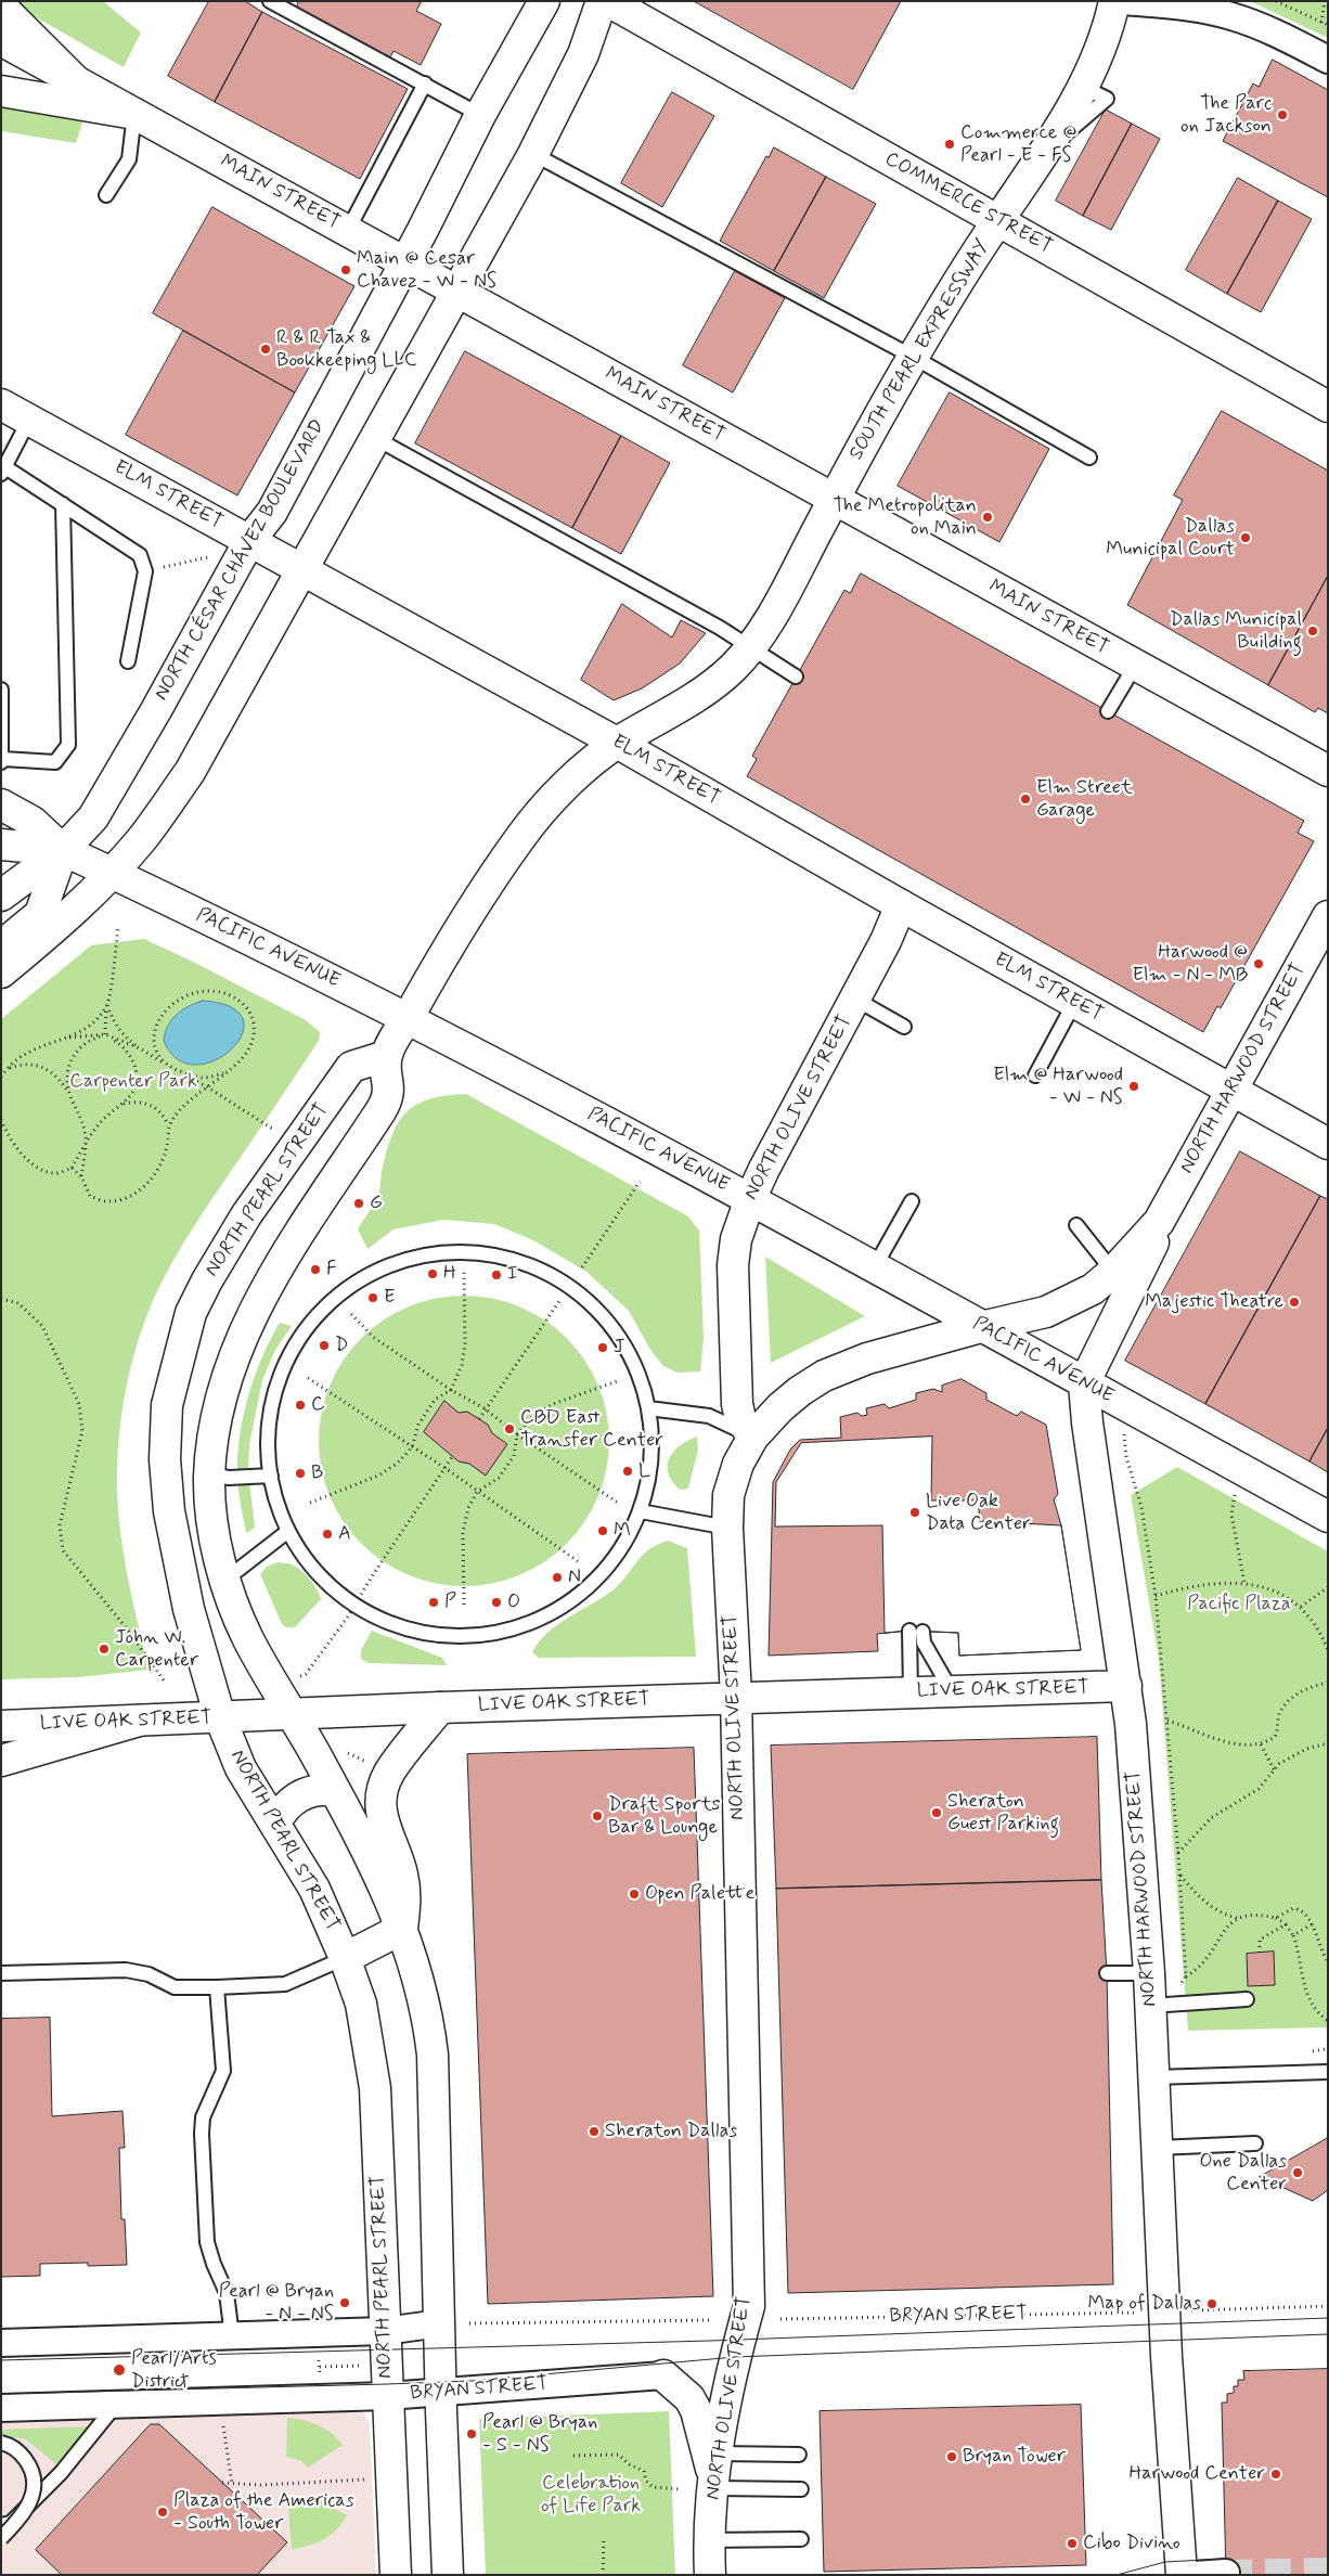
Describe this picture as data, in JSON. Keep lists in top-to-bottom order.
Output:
{
  "streets": {
    "main road": [
      "MAIN STREET",
      "COMMERCE STREET",
      "SOUTH PEARL EXPRESSWAY",
      "ELM STREET",
      "NORTH CÉSAR CHÁVEZ BOULEVARD",
      "PACIFIC AVENUE",
      "NORTH HARWOOD STREET",
      "NORTH OLIVE STREET",
      "NORTH PEARL STREET",
      "LIVE OAK STREET"
    ],
    "street": ["BRYAN STREET"]
  },
  "crossings": [
    ["MAIN STREET", "SOUTH PEARL EXPRESSWAY"],
    ["MAIN STREET", "NORTH CÉSAR CHÁVEZ BOULEVARD"],
    ["COMMERCE STREET", "SOUTH PEARL EXPRESSWAY"],
    ["SOUTH PEARL EXPRESSWAY", "ELM STREET"],
    ["SOUTH PEARL EXPRESSWAY", "PACIFIC AVENUE"],
    ["ELM STREET", "NORTH CÉSAR CHÁVEZ BOULEVARD"],
    ["ELM STREET", "NORTH HARWOOD STREET"],
    ["ELM STREET", "NORTH OLIVE STREET"],
    ["NORTH CÉSAR CHÁVEZ BOULEVARD", "PACIFIC AVENUE"],
    ["PACIFIC AVENUE", "NORTH HARWOOD STREET"],
    ["PACIFIC AVENUE", "NORTH OLIVE STREET"],
    ["NORTH HARWOOD STREET", "NORTH OLIVE STREET"],
    ["NORTH HARWOOD STREET", "LIVE OAK STREET"],
    ["NORTH OLIVE STREET", "LIVE OAK STREET"],
    ["NORTH PEARL STREET", "LIVE OAK STREET"],
    ["NORTH PEARL STREET", "BRYAN STREET"]
  ],
  "parks": ["Carpenter Park", "Pacific Plaza", "Celebration of Life Park"],
  "places": [
    "The Parc on Jackson",
    "Commerce @ Pearl - E - FS",
    "Main @ Cesar Chavez - W - NS",
    "R & R Tax & Bookkeeping LLC",
    "The Metropolitan on Main",
    "Dallas Municipal Court",
    "Dallas Municipal Building",
    "Elm Street Garage",
    "Harwood @ Elm - N - MB",
    "Elm @ Harwood - W - NS",
    "G",
    "F",
    "H",
    "I",
    "E",
    "Majestic Theatre",
    "D",
    "J",
    "C",
    "CBD East Transfer Center",
    "L",
    "B",
    "Live Oak Data Center",
    "M",
    "A",
    "N",
    "P",
    "O",
    "John W. Carpenter",
    "Sheraton Guest Parking",
    "Draft Sports Bar & Lounge",
    "Open Palette",
    "Sheraton Dallas",
    "One Dallas Center",
    "Pearl @ Bryan - N - NS",
    "Map of Dallas",
    "Pearl/Arts District",
    "Pearl @ Bryan - S - NS",
    "Bryan Tower",
    "Harwood Center",
    "Plaza of the Americas - South Tower",
    "Cibo Divino"
  ]
}
